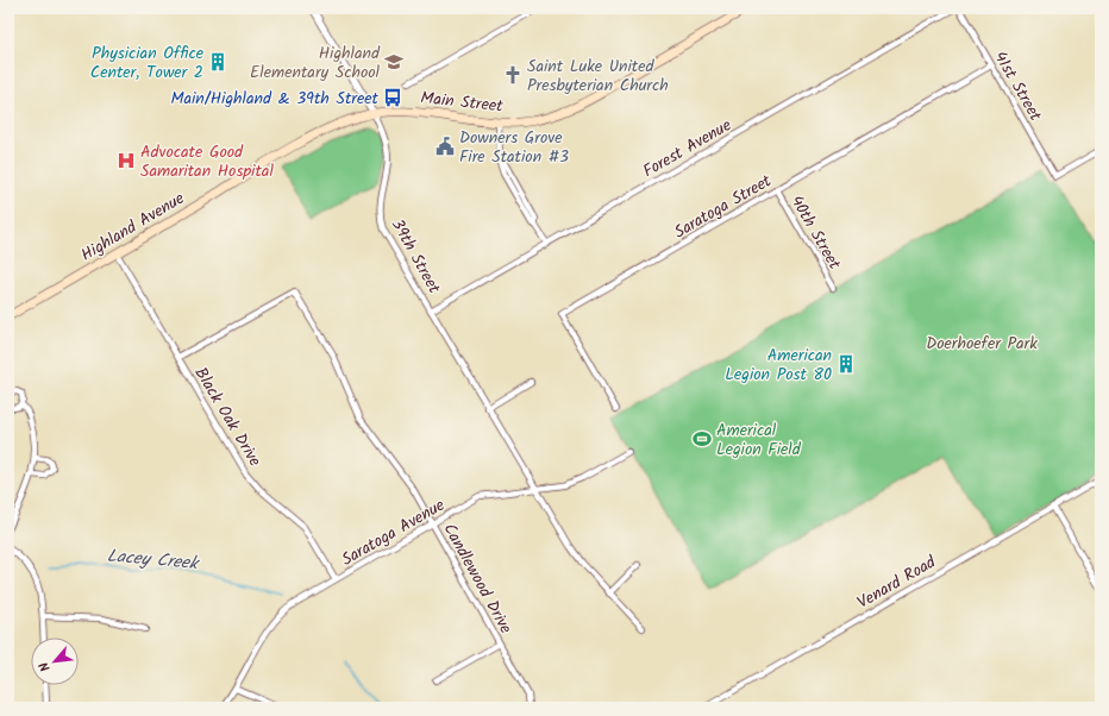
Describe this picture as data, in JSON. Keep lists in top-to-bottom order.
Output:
{
  "streets": {
    "main road": ["Main Street", "Highland Avenue"],
    "street": [
      "41st Street",
      "Forest Avenue",
      "Saratoga Street",
      "40th Street",
      "39th Street",
      "Black Oak Drive",
      "Saratoga Avenue",
      "Candlewood Drive",
      "Venard Road"
    ]
  },
  "crossings": [
    ["41st Street", "Saratoga Street"],
    ["Main Street", "Highland Avenue"],
    ["Main Street", "39th Street"],
    ["Forest Avenue", "39th Street"],
    ["Saratoga Street", "40th Street"],
    ["Highland Avenue", "39th Street"],
    ["Highland Avenue", "Black Oak Drive"],
    ["39th Street", "Saratoga Avenue"],
    ["Black Oak Drive", "Saratoga Avenue"],
    ["Black Oak Drive", "Candlewood Drive"],
    ["Saratoga Avenue", "Candlewood Drive"]
  ],
  "water": ["Lacey Creek"],
  "parks": ["Doerhoefer Park"],
  "places": {
    "building": ["Physician Office Center, Tower 2", "American Legion Post 80"],
    "school or university": ["Highland Elementary School"],
    "church": ["Saint Luke United Presbyterian Church"],
    "bus stop": ["Main/Highland & 39th Street"],
    "public building": ["Downers Grove Fire Station #3"],
    "hospital": ["Advocate Good Samaritan Hospital"],
    "sports": ["Americal Legion Field"]
  },
  "north": "bottom left"
}
